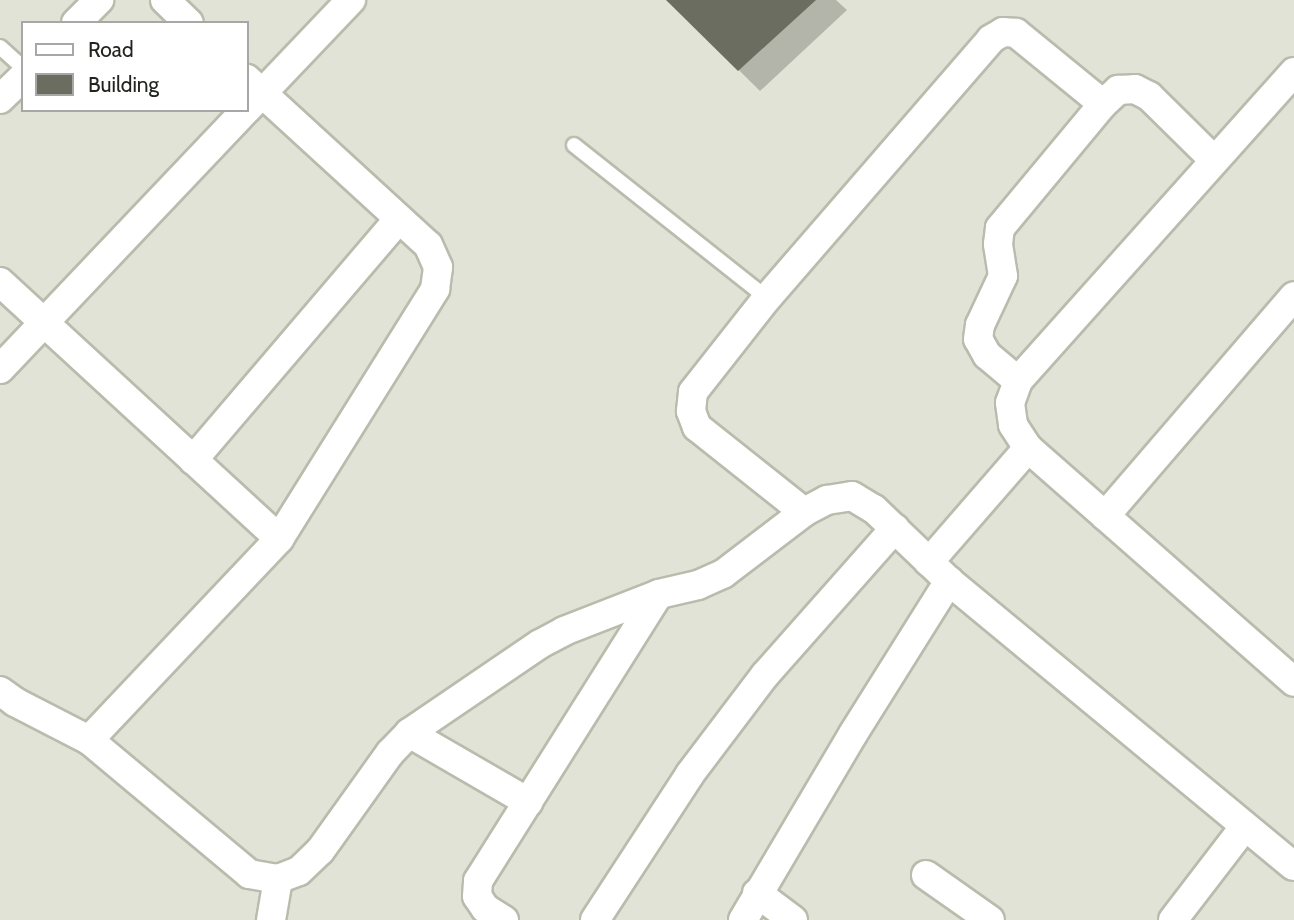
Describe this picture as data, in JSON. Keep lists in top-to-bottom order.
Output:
{
  "legend": ["Road", "Building"]
}
